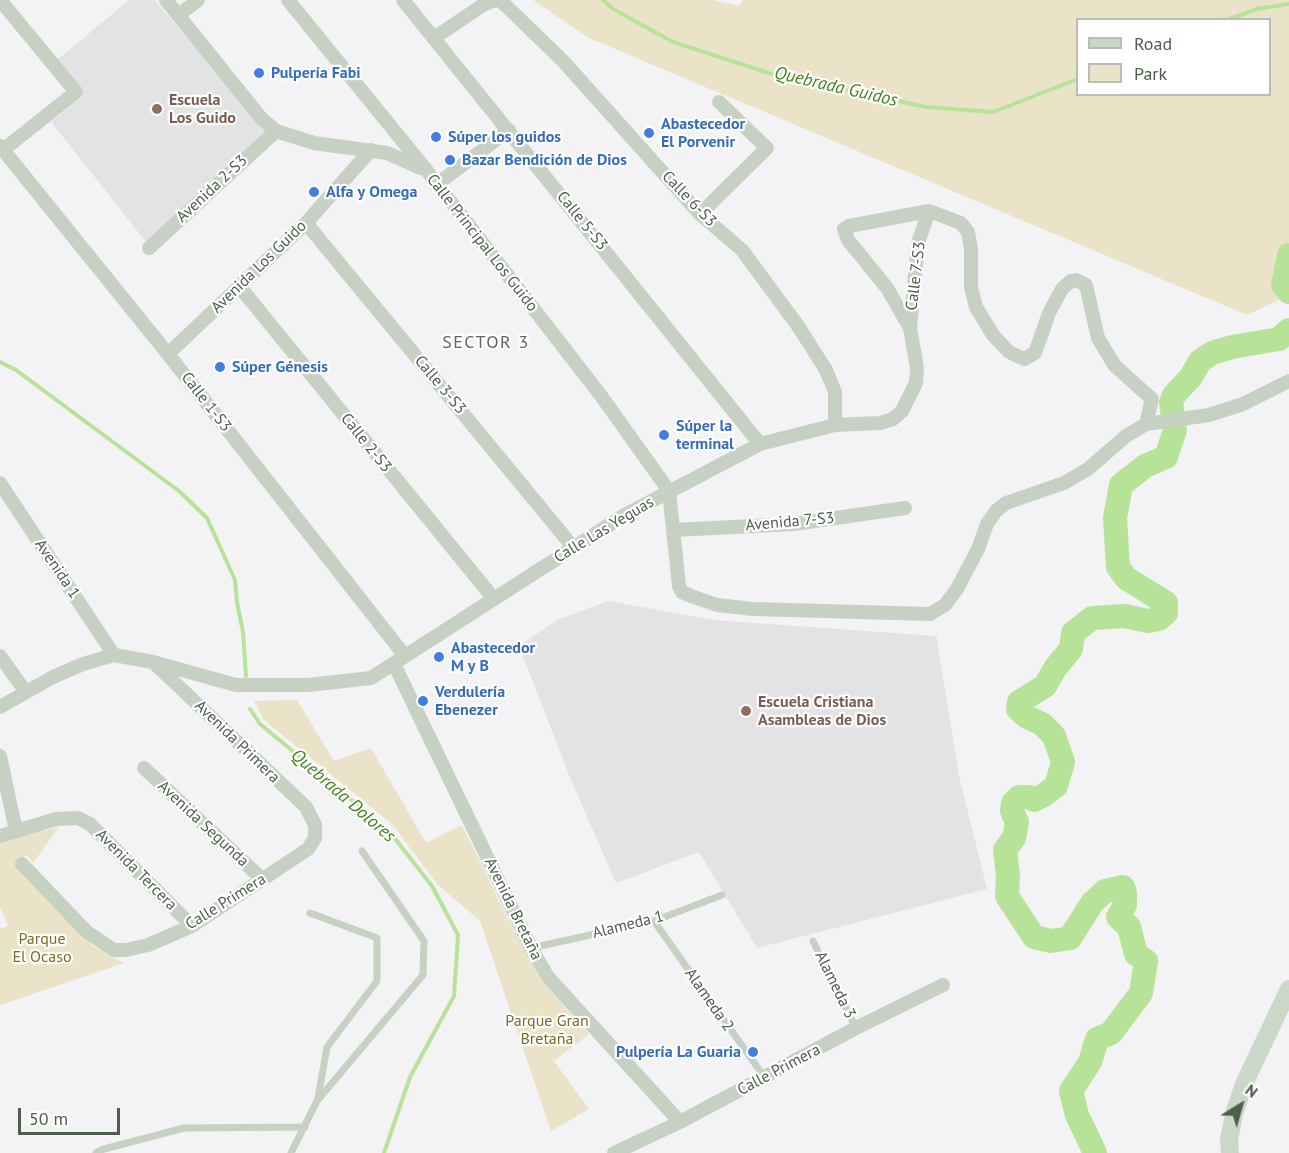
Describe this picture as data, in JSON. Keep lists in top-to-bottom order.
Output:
{
  "streets": {
    "street": [
      "Avenida 2-S3",
      "Calle 6-S3",
      "Calle 5-S3",
      "Calle Principal Los Guido",
      "Avenida Los Guido",
      "Calle 7-S3",
      "Calle 3-S3",
      "Calle 1-S3",
      "Calle 2-S3",
      "Avenida 7-S3",
      "Calle Las Yeguas",
      "Avenida 1",
      "Avenida Primera",
      "Avenida Segunda",
      "Avenida Tercera",
      "Calle Primera",
      "Avenida Bretaña"
    ],
    "lane": ["Alameda 1", "Alameda 3", "Alameda 2"]
  },
  "crossings": [
    ["Avenida 2-S3", "Calle Principal Los Guido"],
    ["Calle 6-S3", "Calle 7-S3"],
    ["Calle 5-S3", "Calle 7-S3"],
    ["Calle Principal Los Guido", "Avenida Los Guido"],
    ["Calle Principal Los Guido", "Calle 7-S3"],
    ["Calle Principal Los Guido", "Calle Las Yeguas"],
    ["Avenida Los Guido", "Calle 3-S3"],
    ["Avenida Los Guido", "Calle 1-S3"],
    ["Avenida Los Guido", "Calle 2-S3"],
    ["Calle 7-S3", "Calle Las Yeguas"],
    ["Calle 3-S3", "Calle Las Yeguas"],
    ["Calle 1-S3", "Calle Las Yeguas"],
    ["Calle 1-S3", "Avenida Bretaña"],
    ["Calle 2-S3", "Calle Las Yeguas"],
    ["Avenida 7-S3", "Calle Las Yeguas"],
    ["Calle Las Yeguas", "Avenida 1"],
    ["Calle Las Yeguas", "Avenida Primera"],
    ["Calle Las Yeguas", "Avenida Bretaña"],
    ["Avenida Primera", "Calle Primera"],
    ["Avenida Segunda", "Calle Primera"],
    ["Avenida Tercera", "Calle Primera"],
    ["Calle Primera", "Avenida Bretaña"],
    ["Calle Primera", "Alameda 3"],
    ["Calle Primera", "Alameda 2"],
    ["Avenida Bretaña", "Alameda 1"],
    ["Alameda 1", "Alameda 2"]
  ],
  "districts": ["SECTOR 3"],
  "water": ["Quebrada Guidos", "Quebrada Dolores"],
  "parks": ["Parque El Ocaso", "Parque Gran Bretaña"],
  "places": [
    "Pulpería Fabi",
    "Escuela Los Guido",
    "Abastecedor El Porvenir",
    "Súper los guidos",
    "Bazar Bendición de Dios",
    "Alfa y Omega",
    "Súper Génesis",
    "Súper la terminal",
    "Abastecedor M y B",
    "Verdulería Ebenezer",
    "Escuela Cristiana Asambleas de Dios",
    "Pulpería La Guaria"
  ],
  "legend": ["Road", "Park"],
  "scale_bar": "50 m",
  "north": "top right"
}
